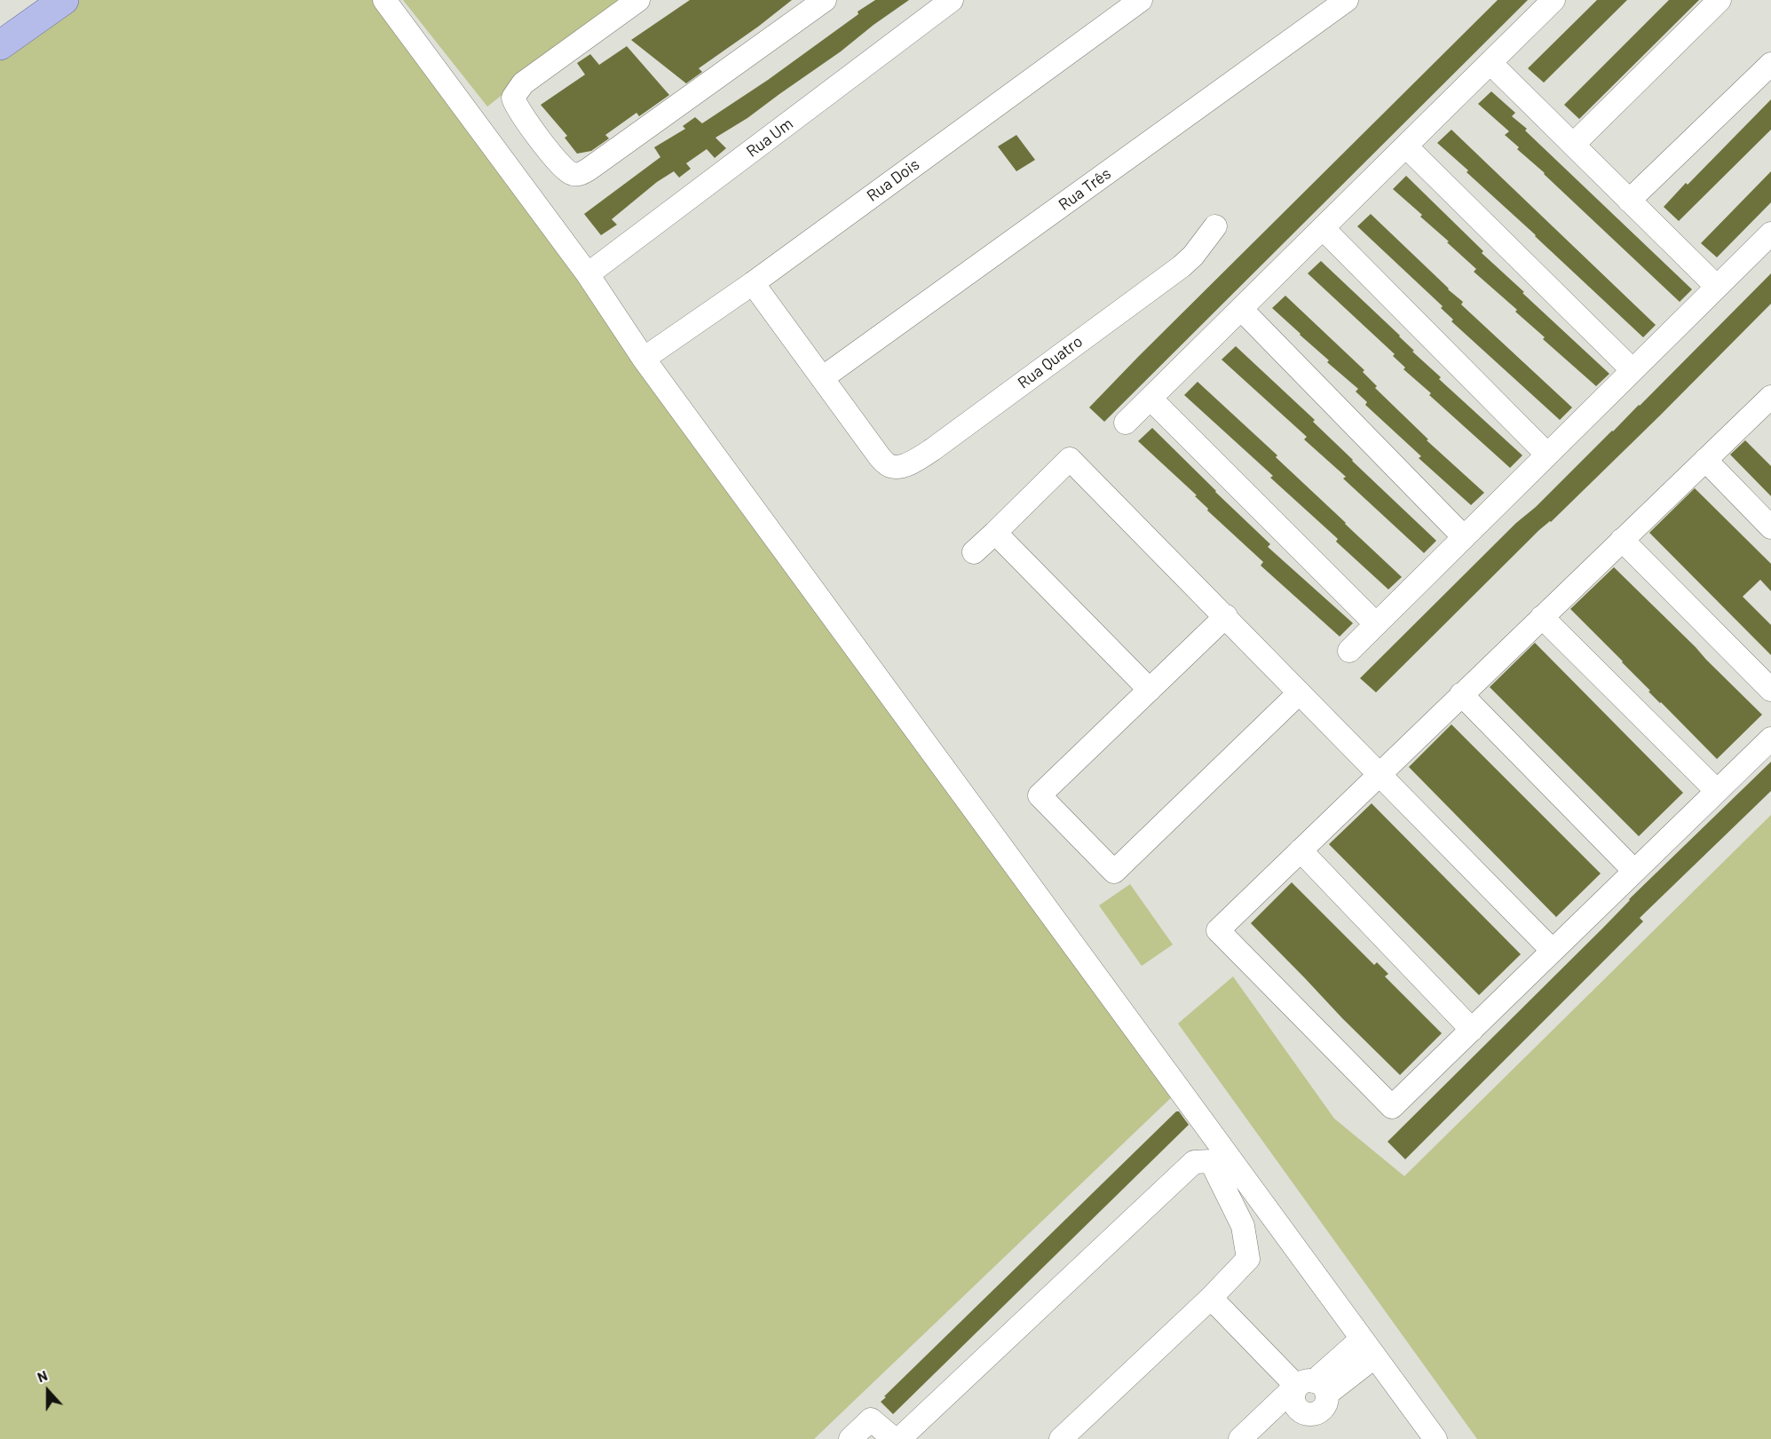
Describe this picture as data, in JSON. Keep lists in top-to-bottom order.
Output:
{
  "streets": {
    "street": [
      "Rua Um",
      "Rua Dois",
      "Rua Três",
      "Rua Quatro"
    ]
  },
  "crossings": [
    ["Rua Três", "Rua Quatro"]
  ],
  "north": "top"
}
